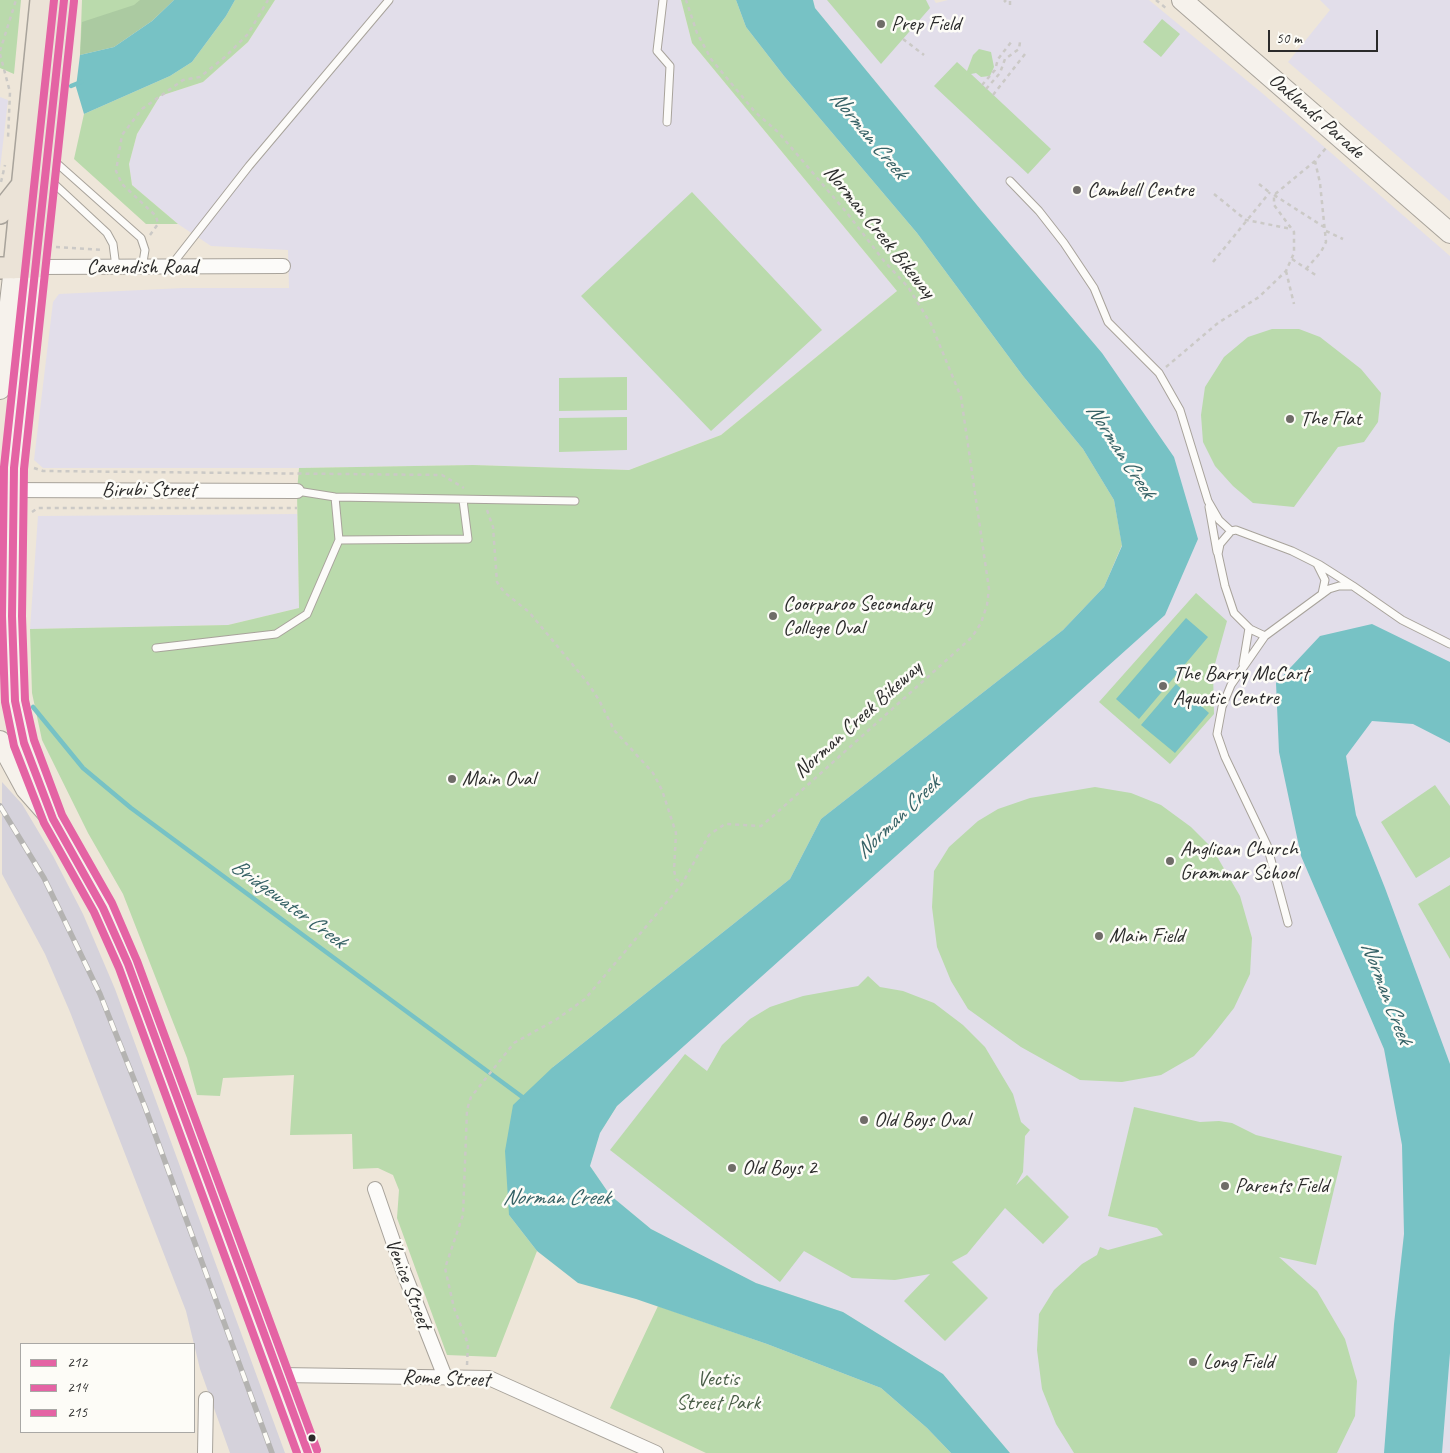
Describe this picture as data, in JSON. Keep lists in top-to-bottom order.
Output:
{
  "streets": {
    "main road": ["Oaklands Parade", "Cavendish Road"],
    "street": ["Birubi Street", "Venice Street", "Rome Street"],
    "path": ["Norman Creek Bikeway"]
  },
  "crossings": [
    ["Norman Creek Bikeway", "Rome Street"],
    ["Venice Street", "Rome Street"]
  ],
  "water": ["Norman Creek", "Bridgewater Creek"],
  "parks": ["Vectis Street Park"],
  "places": [
    "Prep Field",
    "Cambell Centre",
    "The Flat",
    "Coorparoo Secondary College Oval",
    "The Barry McCart Aquatic Centre",
    "Main Oval",
    "Anglican Church Grammar School",
    "Main Field",
    "Old Boys Oval",
    "Old Boys 2",
    "Parents Field",
    "Long Field"
  ],
  "lines": ["transit line 212", "transit line 214", "transit line 215"],
  "legend": ["212", "214", "215"],
  "scale_bar": "50 m"
}
